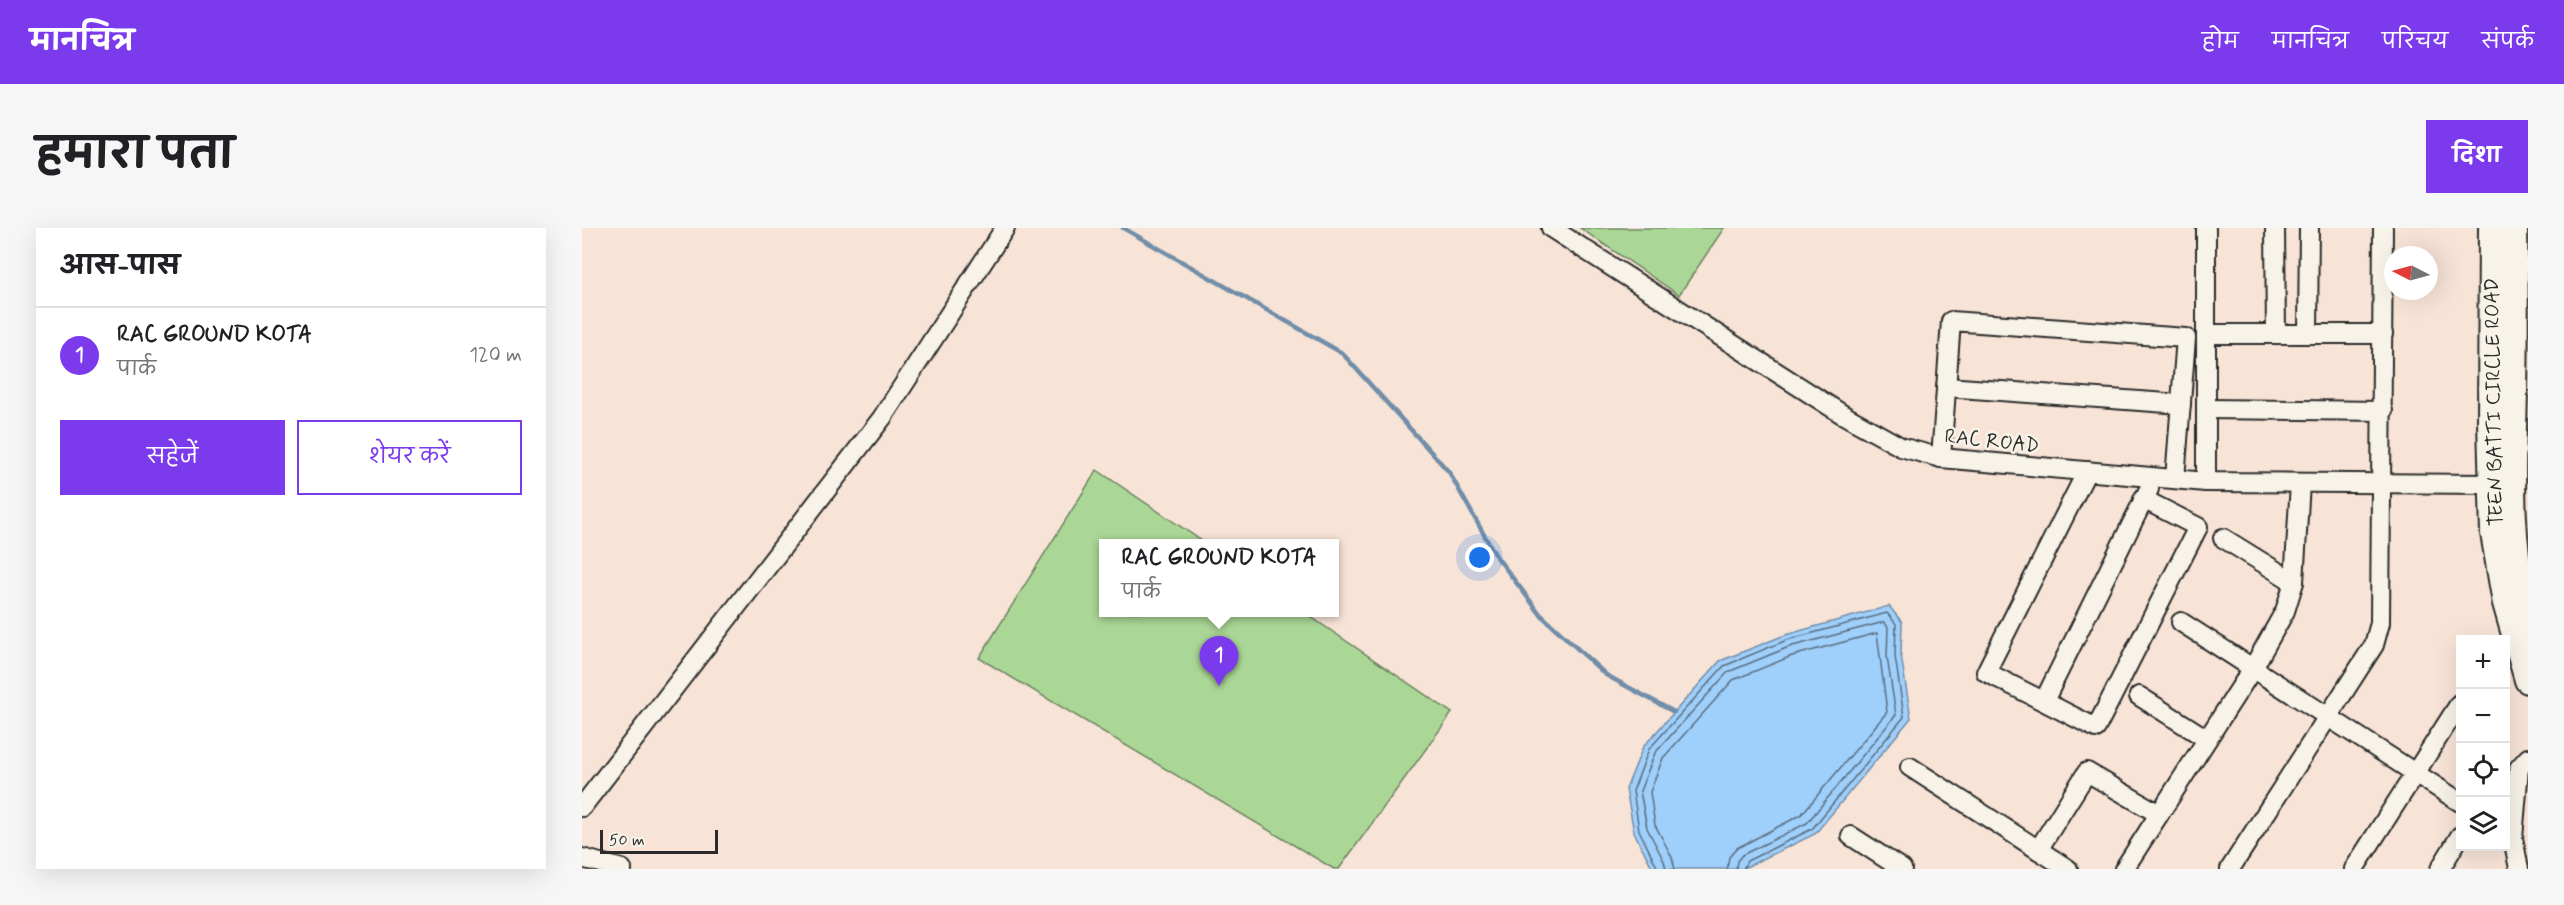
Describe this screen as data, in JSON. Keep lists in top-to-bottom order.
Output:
{
  "streets": {
    "street": ["TEEN BATTI CIRCLE ROAD", "RAC ROAD"]
  },
  "crossings": [
    ["TEEN BATTI CIRCLE ROAD", "RAC ROAD"]
  ],
  "scale_bar": "50 m",
  "north": "left",
  "page": {
    "header": "मानचित्र",
    "nav": [
      "होम",
      "मानचित्र",
      "परिचय",
      "संपर्क"
    ],
    "title": "हमारा पता",
    "buttons": [
      "दिशा",
      ["सहेजें", "शेयर करें"]
    ],
    "heading": "आस-पास",
    "list": [
      {
        "mark": "1",
        "name": "RAC GROUND KOTA",
        "note": "पार्क",
        "value": "120 m"
      }
    ],
    "popup": ["RAC GROUND KOTA", "पार्क"],
    "map_buttons": ["+", "−"],
    "pins": "1",
    "scale": "50 m"
  }
}
